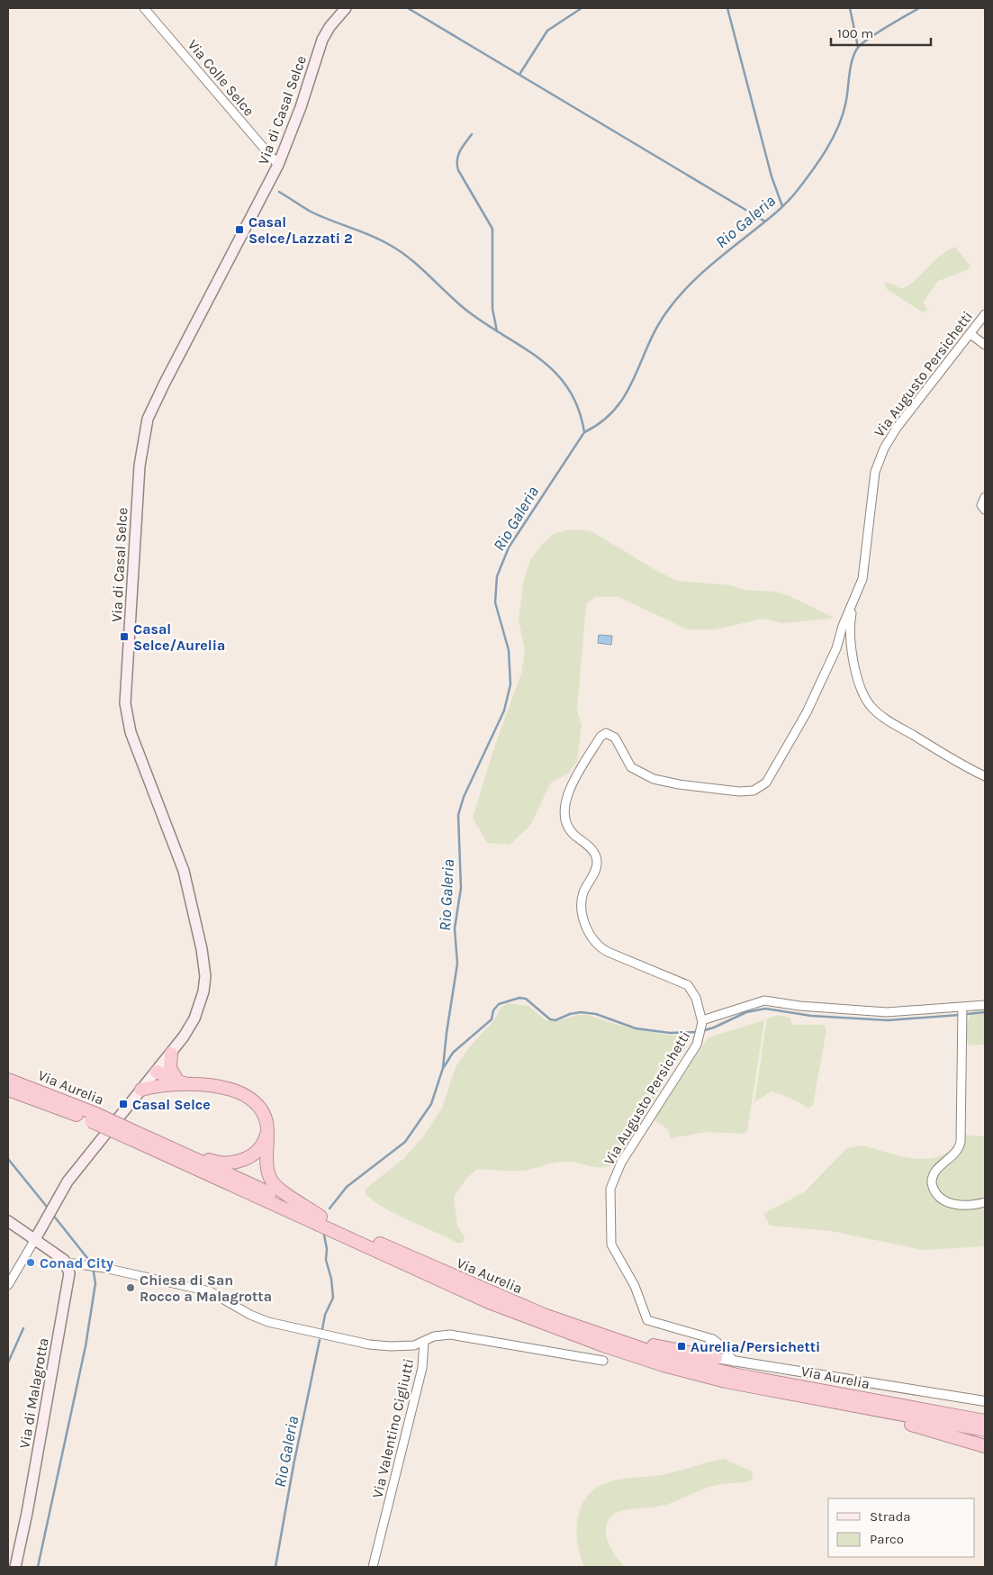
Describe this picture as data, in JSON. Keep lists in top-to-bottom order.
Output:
{
  "streets": {
    "highway": ["Via Aurelia"],
    "main road": ["Via di Casal Selce", "Via di Malagrotta"],
    "street": ["Via Colle Selce", "Via Augusto Persichetti", "Via Valentino Cigliutti"]
  },
  "crossings": [
    ["Via Colle Selce", "Via di Casal Selce"],
    ["Via Augusto Persichetti", "Via Aurelia"],
    ["Via di Malagrotta", "Via Valentino Cigliutti"]
  ],
  "water": ["Rio Galeria"],
  "places": {
    "transit": [
      "Casal Selce/Lazzati 2",
      "Casal Selce/Aurelia",
      "Casal Selce",
      "Aurelia/Persichetti"
    ],
    "other": ["Conad City", "Chiesa di San Rocco a Malagrotta"]
  },
  "legend": ["Strada", "Parco"],
  "scale_bar": "100 m"
}
